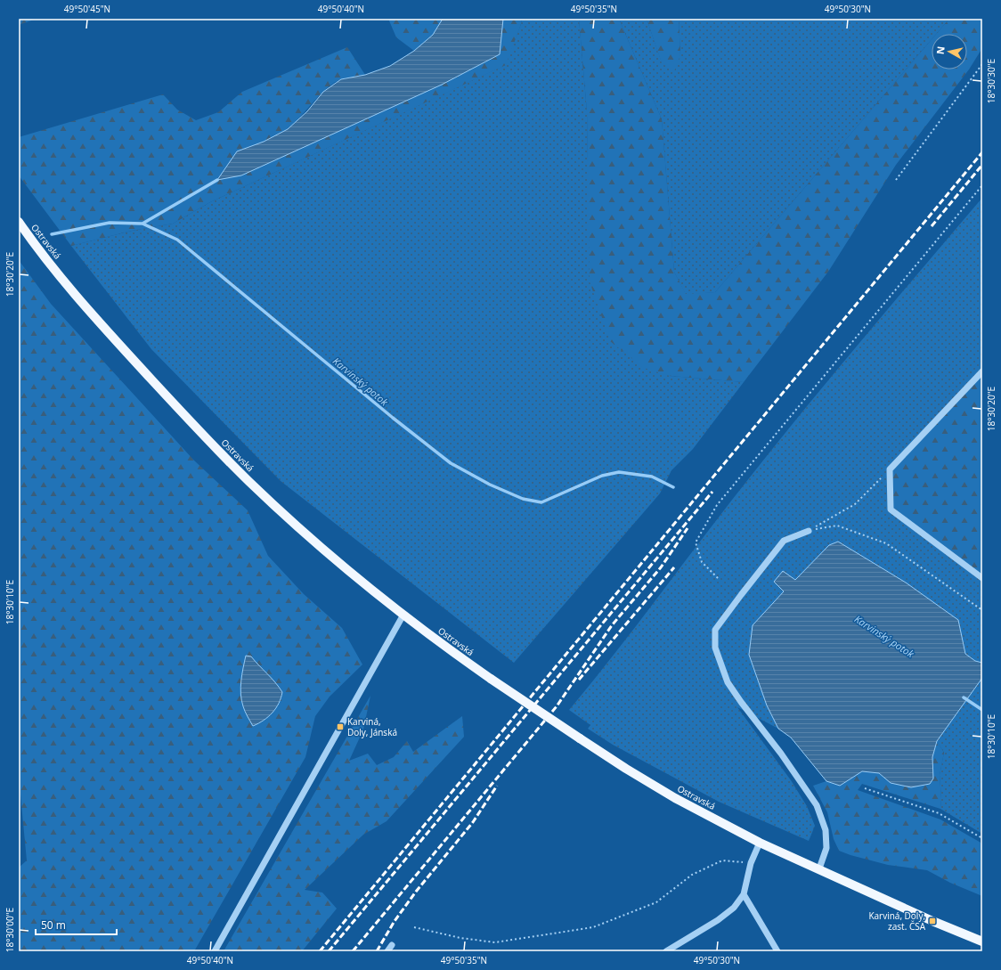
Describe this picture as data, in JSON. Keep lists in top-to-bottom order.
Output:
{
  "streets": {
    "main road": ["Ostravská"]
  },
  "water": ["Karvinský potok"],
  "places": {
    "transit": ["Karviná, Doly, Jánská", "Karviná, Doly, zast. ČSA"]
  },
  "scale_bar": "50 m",
  "north": "left",
  "coordinates": [
    "49°50'45\"N",
    "49°50'40\"N",
    "49°50'35\"N",
    "49°50'30\"N",
    "18°30'30\"E",
    "18°30'20\"E",
    "18°30'10\"E",
    "18°30'00\"E"
  ]
}
